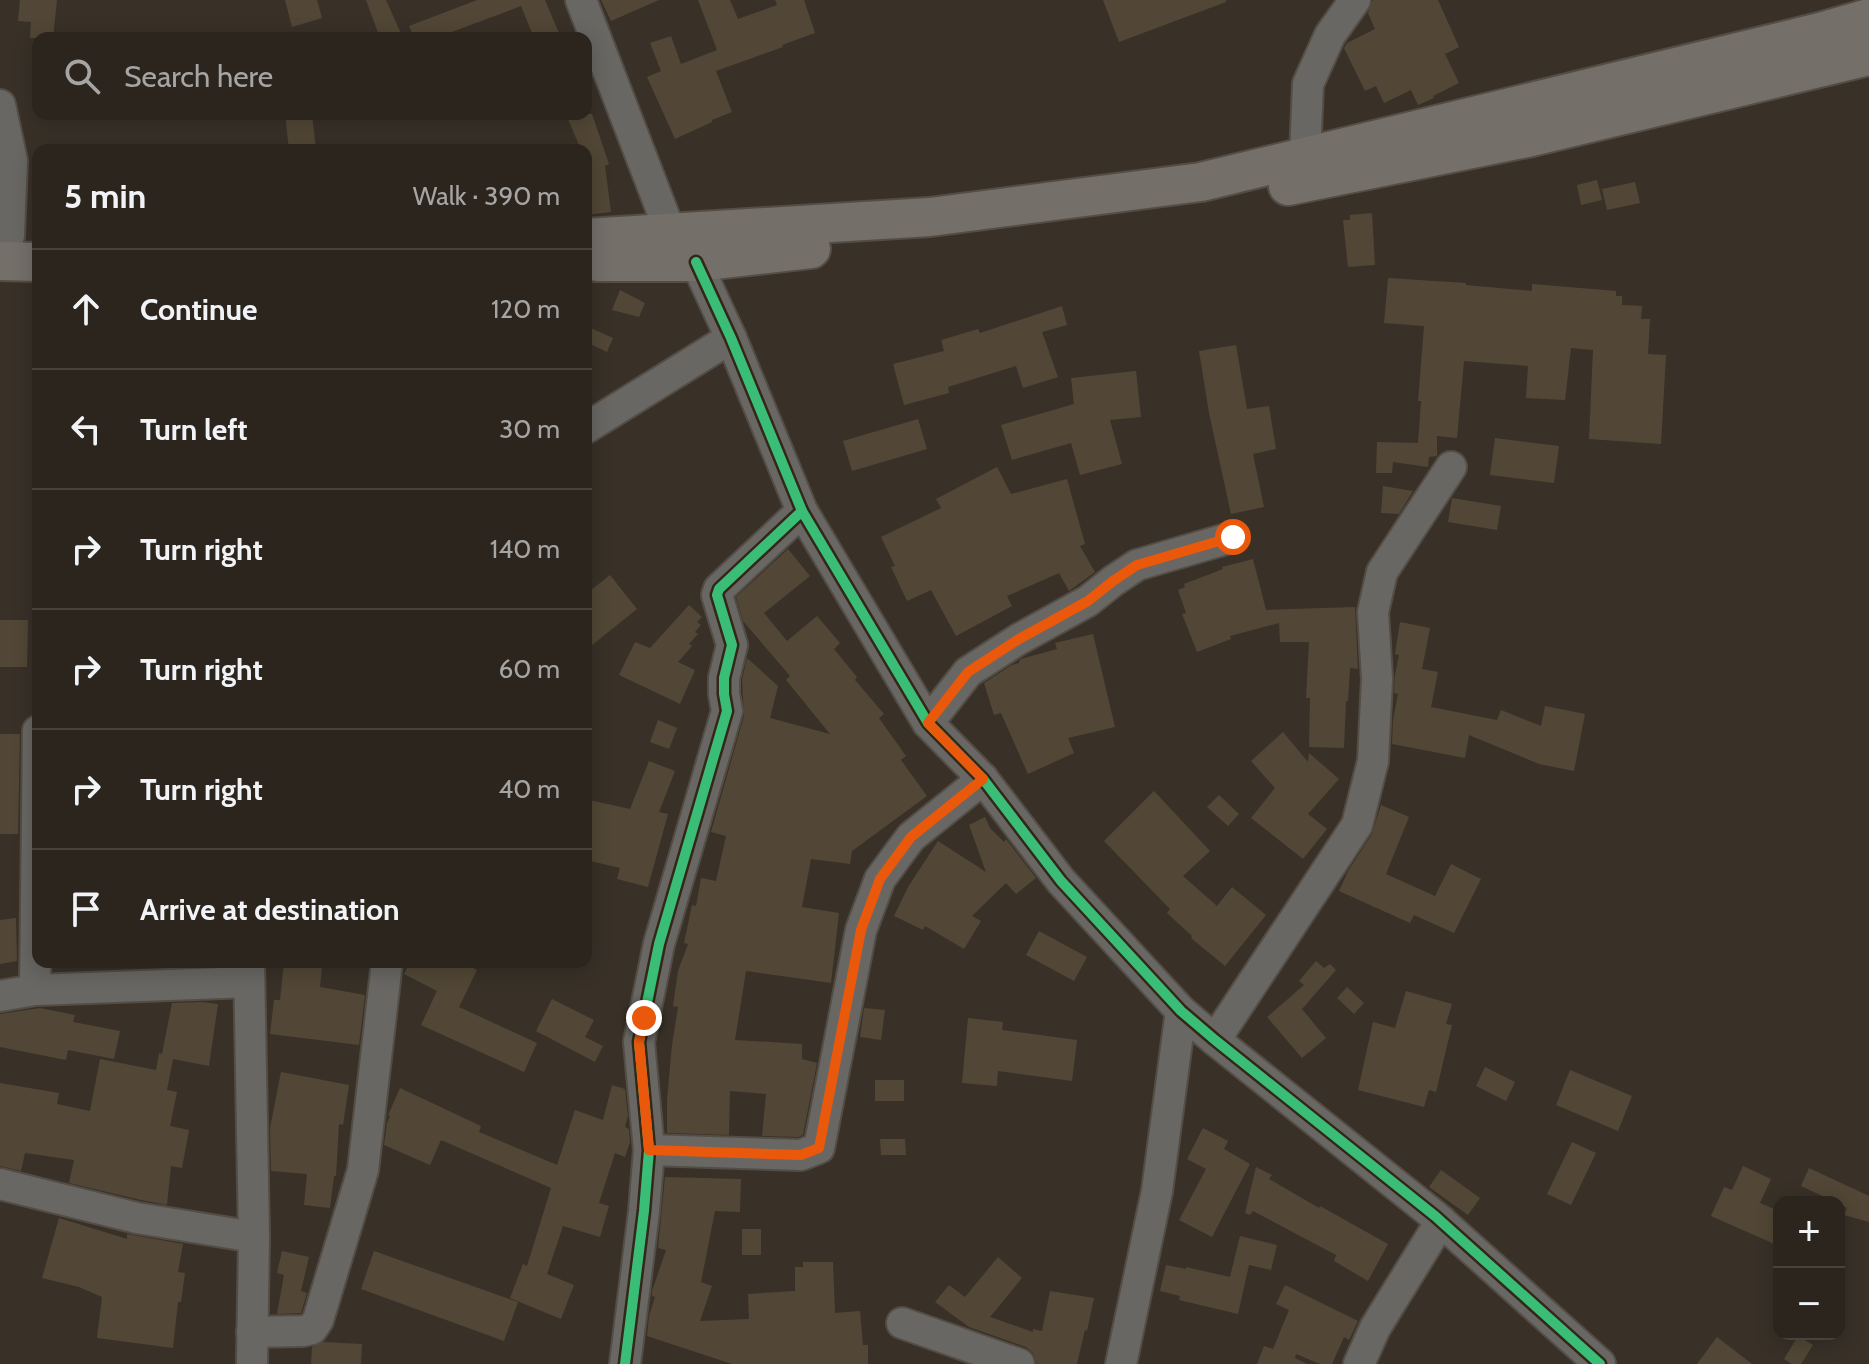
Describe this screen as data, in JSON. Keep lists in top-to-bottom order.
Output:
{
  "page": {
    "search": "Search here",
    "heading": ["5 min", "Walk · 390 m"],
    "list": [
      ["Continue", "120 m"],
      ["Turn left", "30 m"],
      ["Turn right", "140 m"],
      ["Turn right", "60 m"],
      ["Turn right", "40 m"],
      "Arrive at destination"
    ],
    "map_buttons": ["+", "−"]
  }
}
